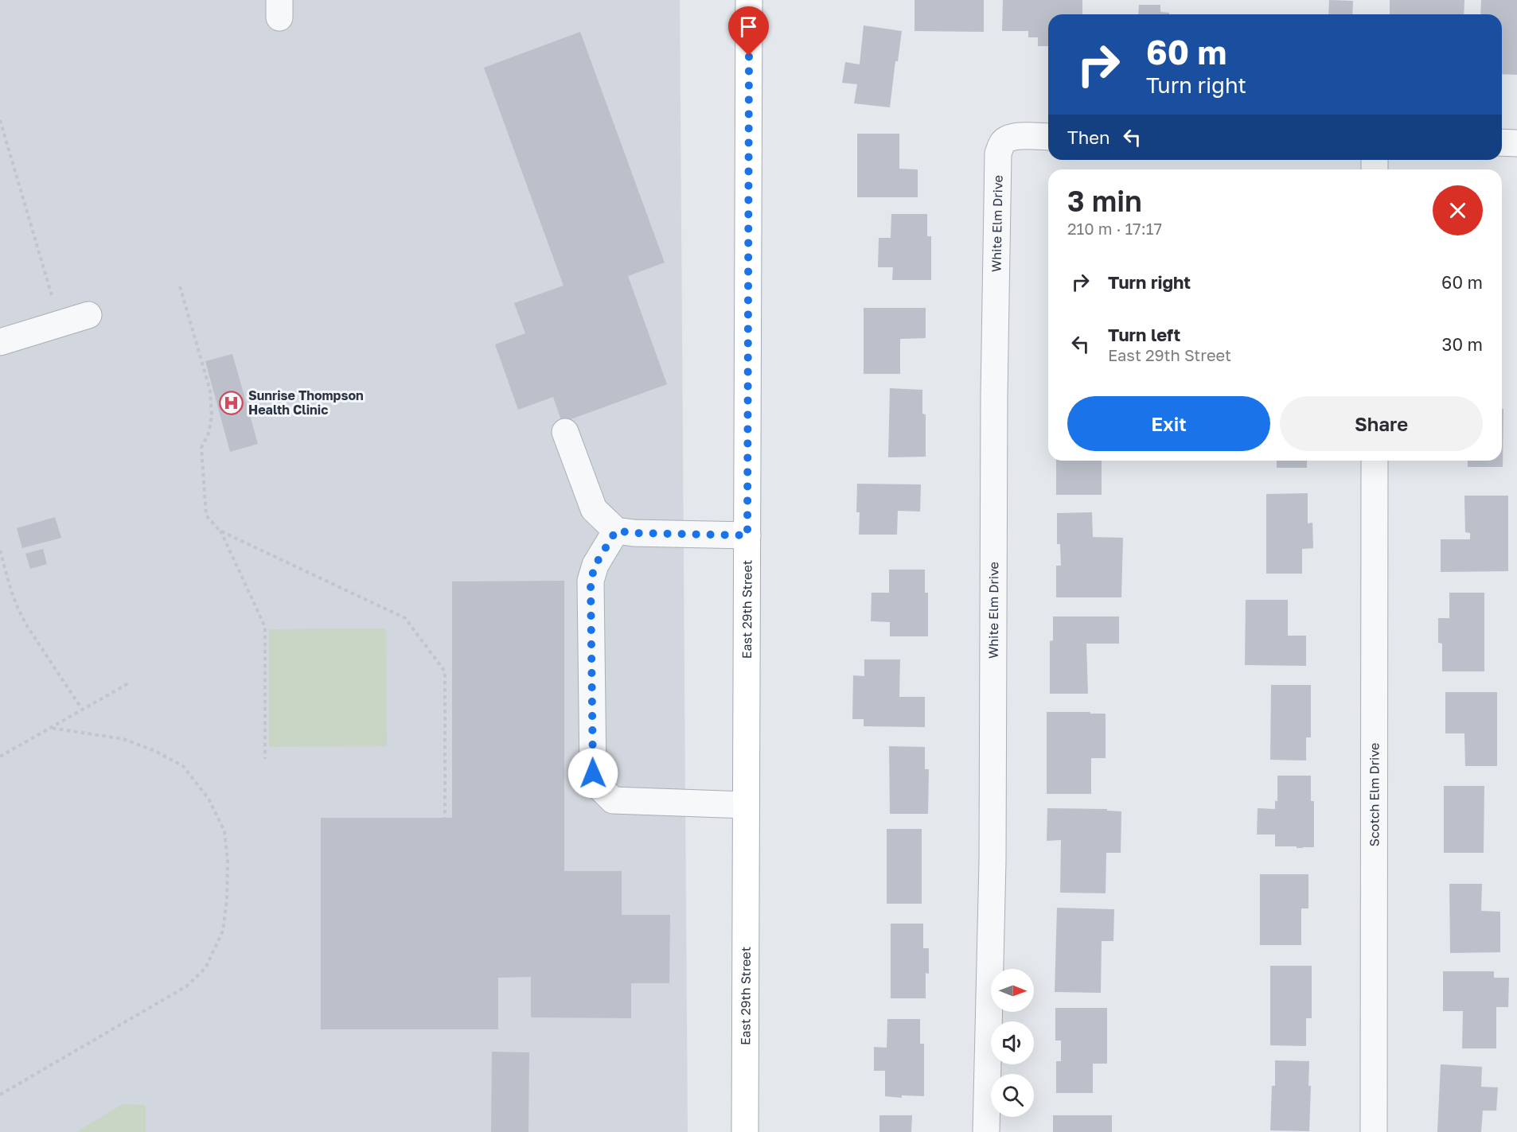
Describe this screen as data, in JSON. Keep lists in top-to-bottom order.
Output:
{
  "streets": {
    "main road": ["East 29th Street"],
    "street": ["White Elm Drive", "Scotch Elm Drive"]
  },
  "places": {
    "hospital": ["Sunrise Thompson Health Clinic"]
  },
  "north": "right",
  "page": {
    "turn": ["60 m", "Turn right"],
    "then": "Then",
    "heading": ["3 min", "210 m · 17:17"],
    "list": [
      {
        "name": "Turn right",
        "value": "60 m"
      },
      {
        "name": "Turn left",
        "note": "East 29th Street",
        "value": "30 m"
      }
    ],
    "buttons": ["Exit", "Share"]
  }
}
